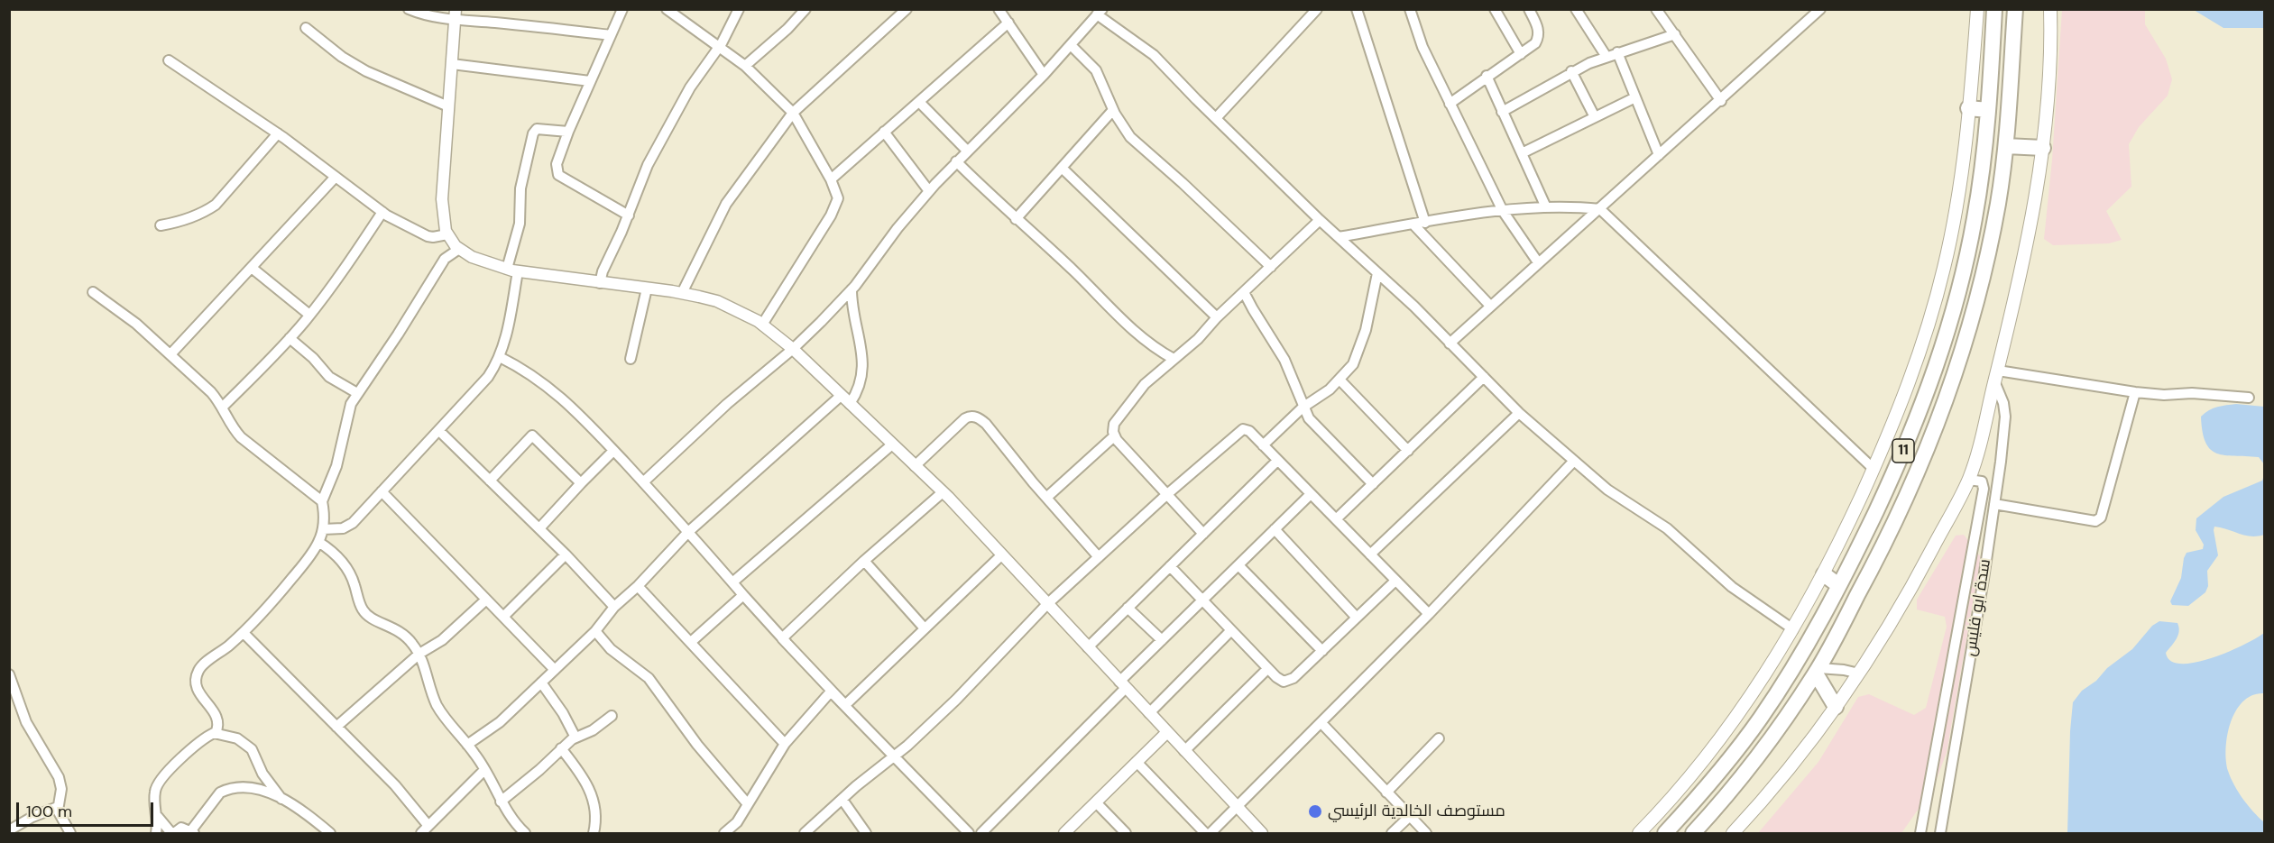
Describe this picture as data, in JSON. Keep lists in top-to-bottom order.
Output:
{
  "streets": {
    "highway": ["11"],
    "street": ["سدة ابو فليس"]
  },
  "places": ["مستوصف الخالدية الرئيسي"],
  "scale_bar": "100 m"
}
